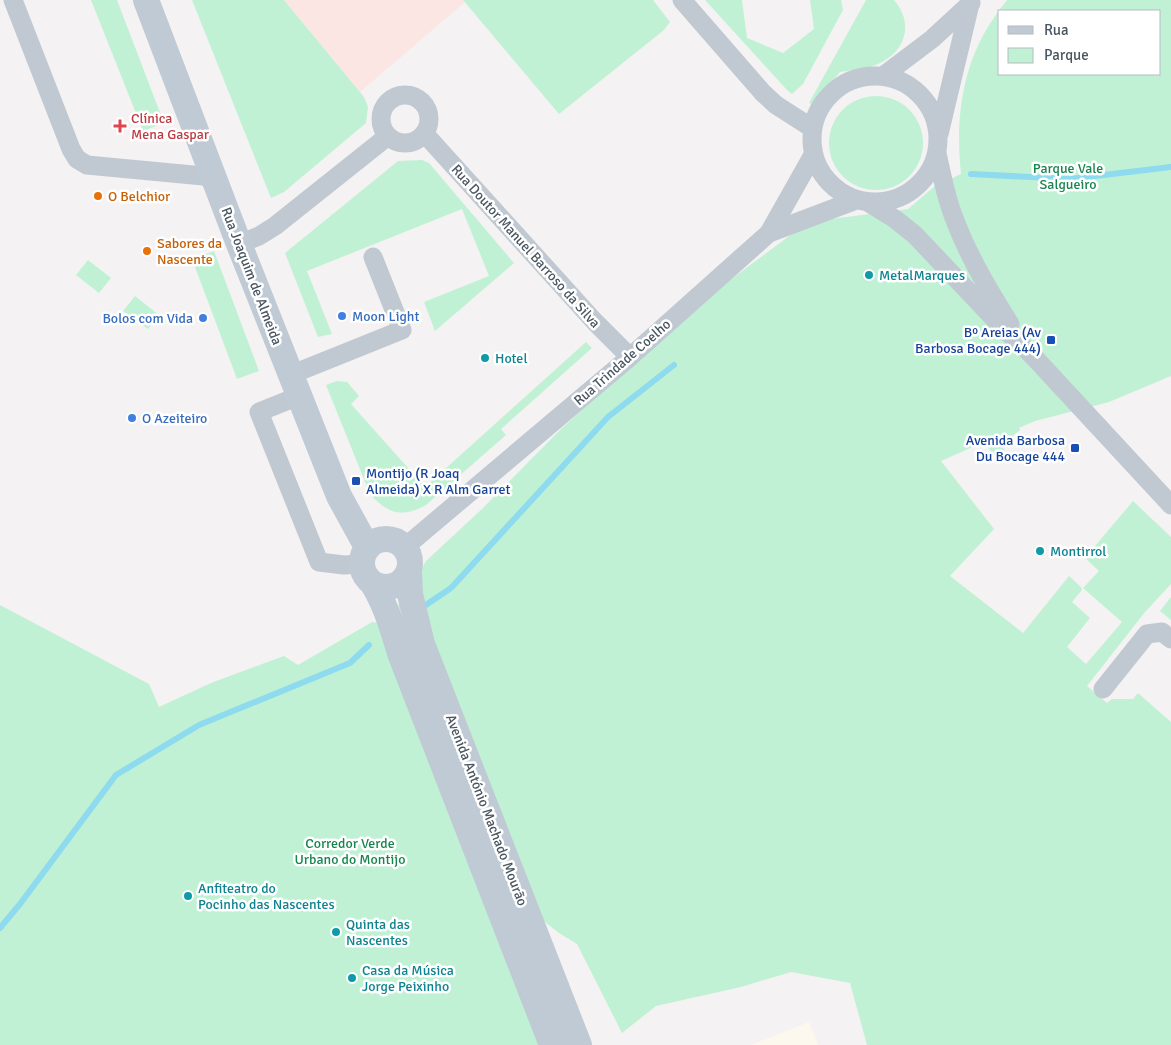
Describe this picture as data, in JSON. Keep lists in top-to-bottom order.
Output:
{
  "streets": {
    "main road": ["Rua Joaquim de Almeida", "Avenida António Machado Mourão"],
    "street": ["Rua Doutor Manuel Barroso da Silva", "Rua Trindade Coelho"]
  },
  "crossings": [
    ["Rua Doutor Manuel Barroso da Silva", "Rua Trindade Coelho"],
    ["Rua Joaquim de Almeida", "Rua Trindade Coelho"],
    ["Rua Joaquim de Almeida", "Avenida António Machado Mourão"],
    ["Rua Trindade Coelho", "Avenida António Machado Mourão"]
  ],
  "parks": ["Parque Vale Salgueiro", "Corredor Verde Urbano do Montijo"],
  "places": {
    "health": ["Clínica Mena Gaspar"],
    "other": [
      "O Belchior",
      "Sabores da Nascente",
      "MetalMarques",
      "Moon Light",
      "Bolos com Vida",
      "Hotel",
      "O Azeiteiro",
      "Montirrol",
      "Anfiteatro do Pocinho das Nascentes",
      "Quinta das Nascentes",
      "Casa da Música Jorge Peixinho"
    ],
    "transit": ["Bº Areias (Av Barbosa Bocage 444)", "Avenida Barbosa Du Bocage 444", "Montijo (R Joaq Almeida) X R Alm Garret"]
  },
  "legend": ["Rua", "Parque"]
}
